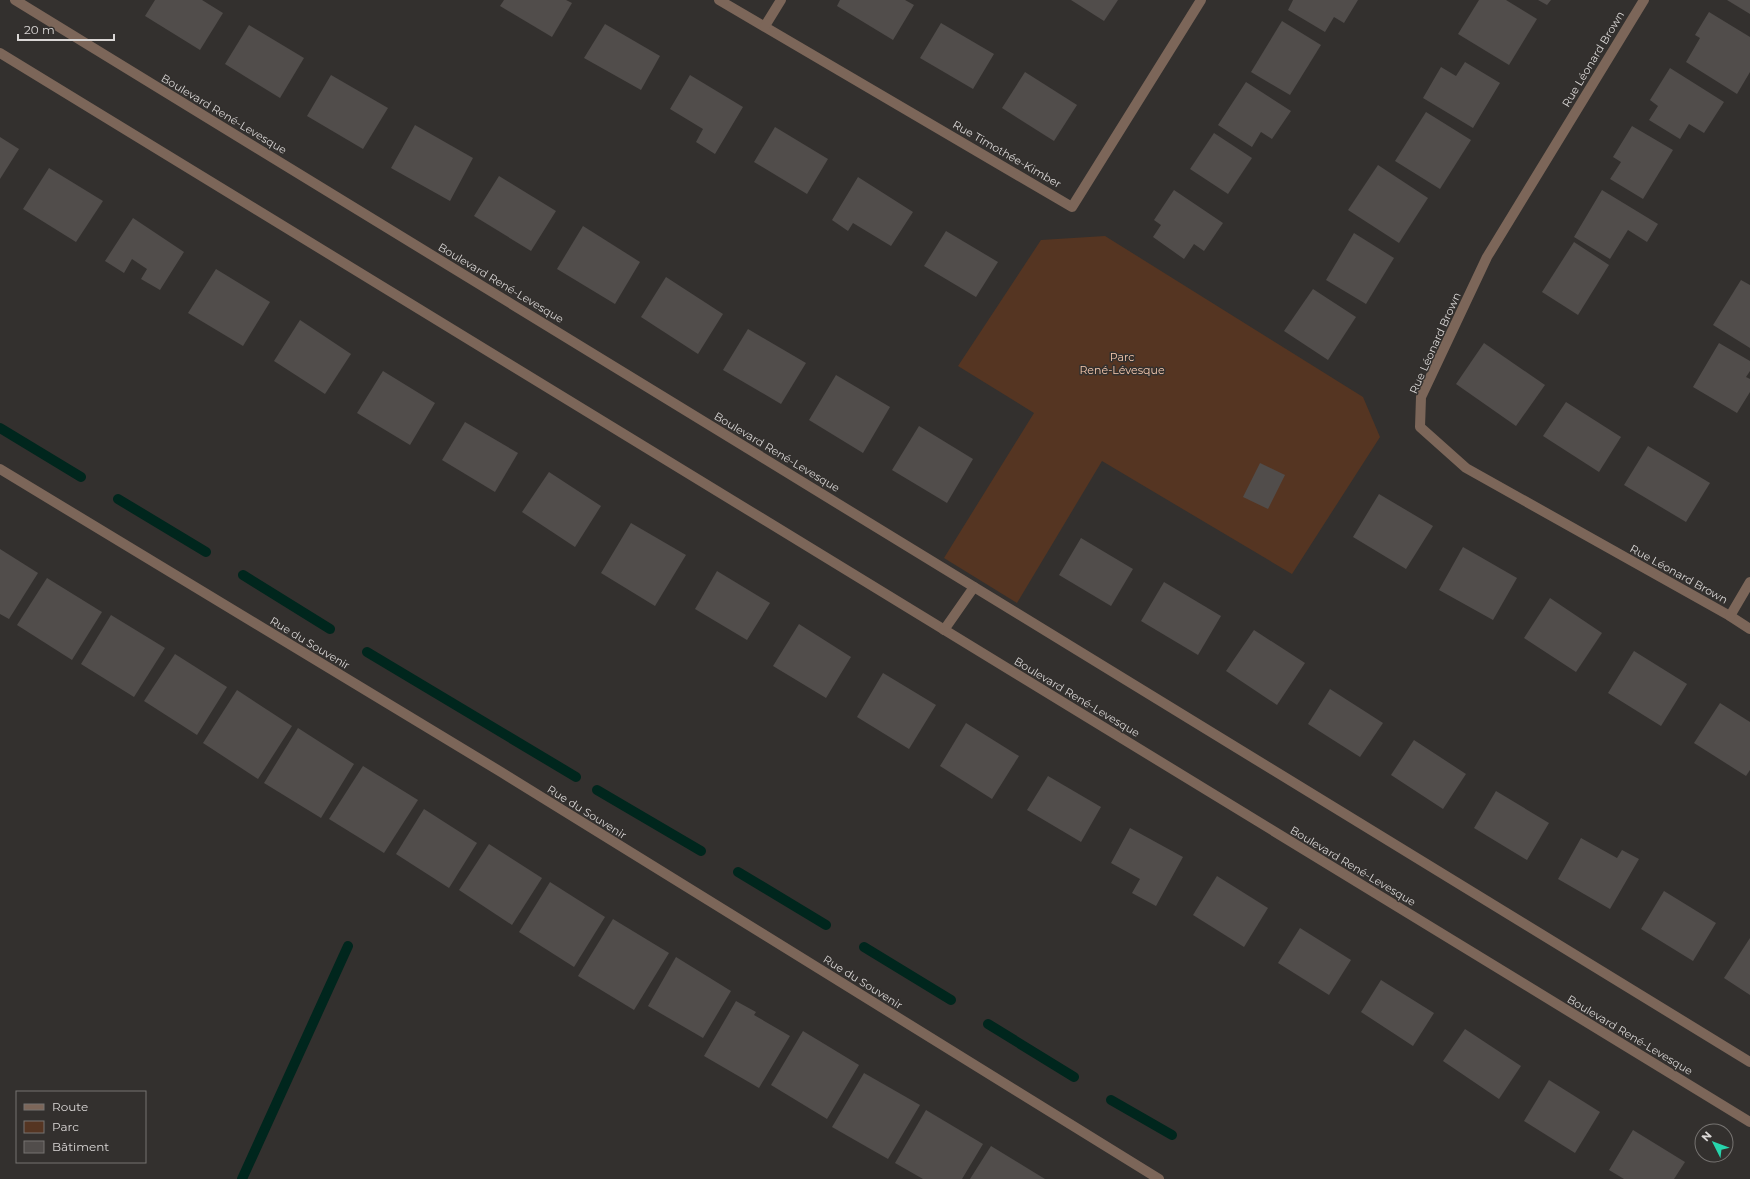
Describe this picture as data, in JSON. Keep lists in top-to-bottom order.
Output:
{
  "streets": {
    "street": [
      "Rue Léonard Brown",
      "Boulevard René-Levesque",
      "Rue Timothée-Kimber",
      "Rue du Souvenir"
    ]
  },
  "parks": ["Parc René-Lévesque"],
  "legend": ["Route", "Parc", "Bâtiment"],
  "scale_bar": "20 m",
  "north": "top left"
}
